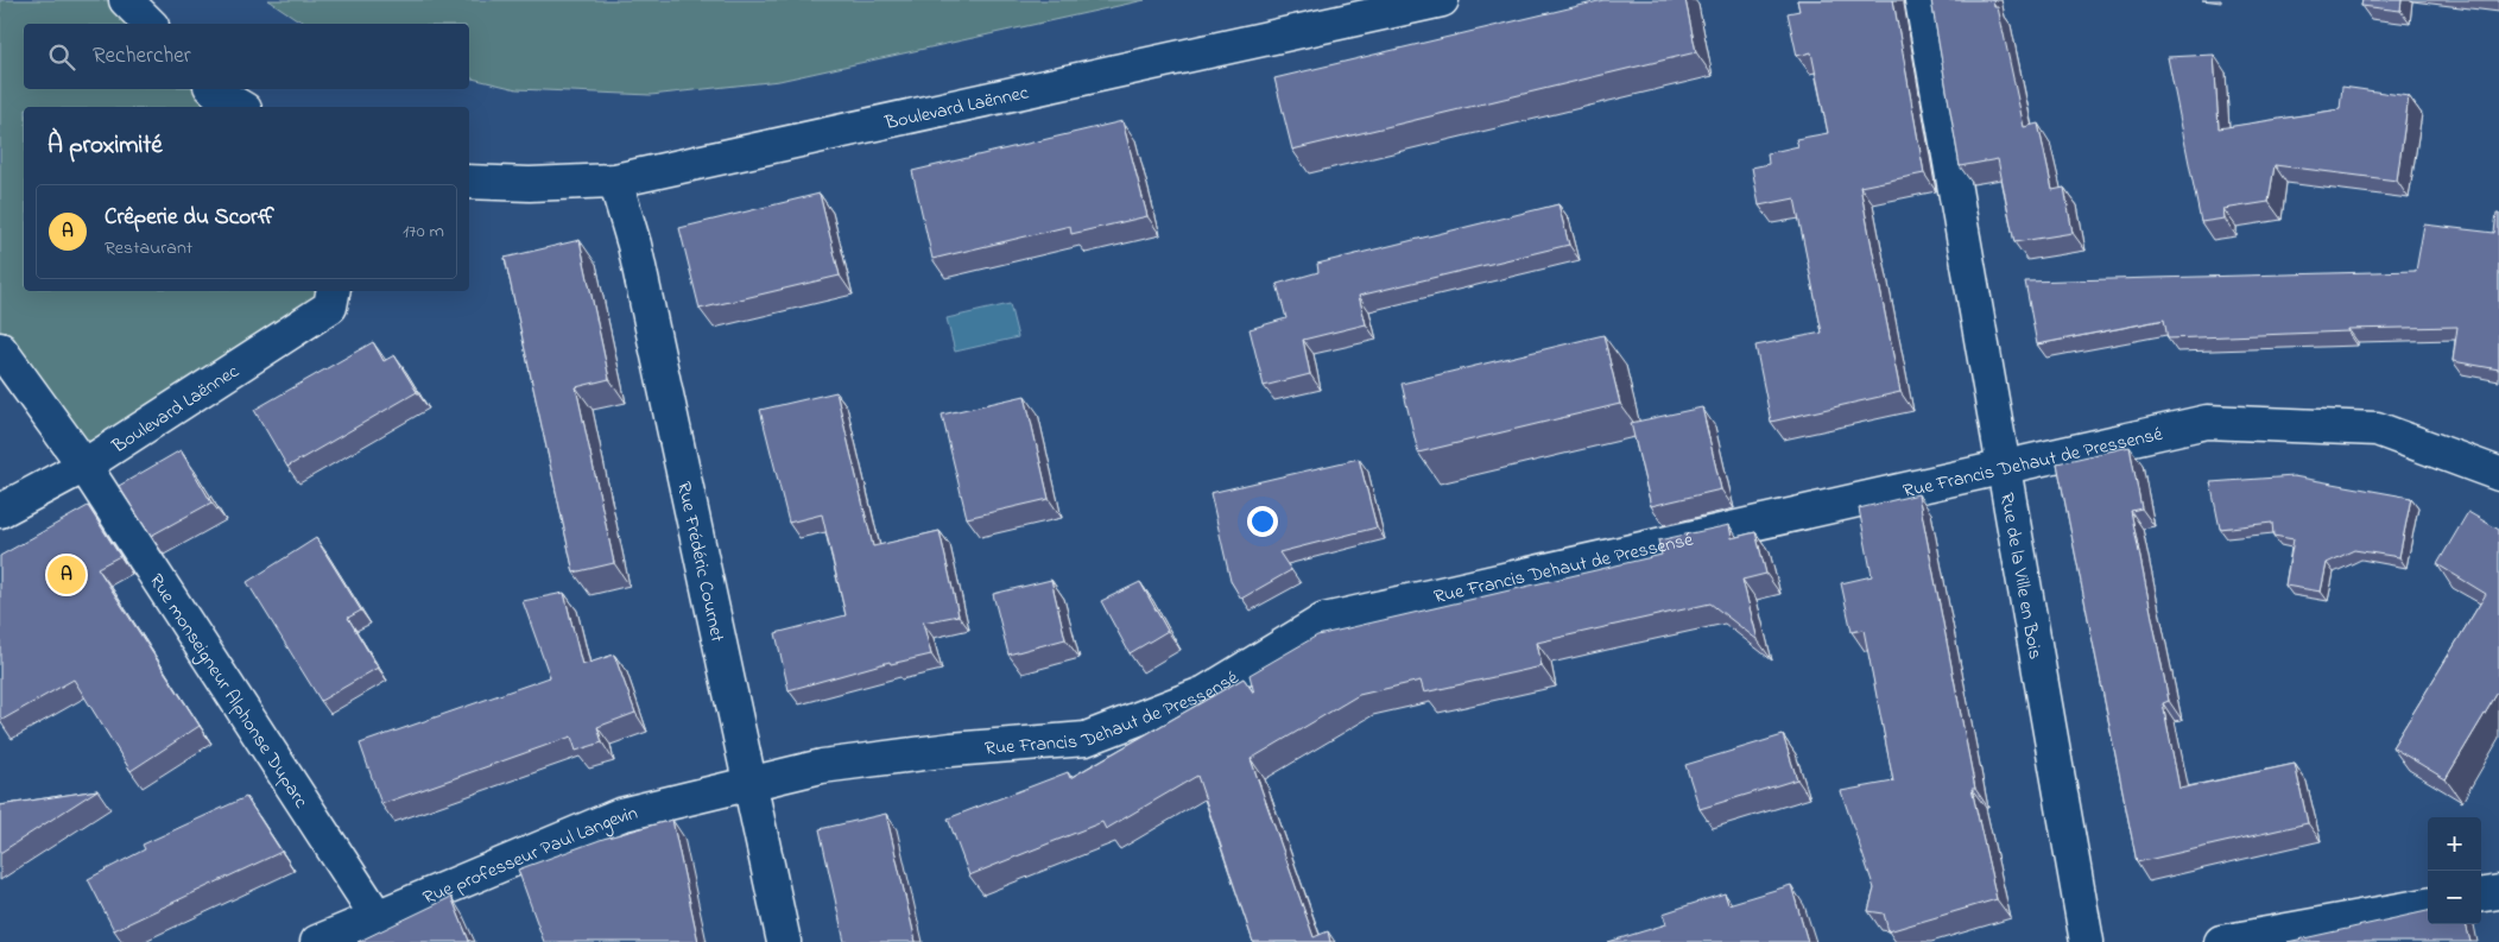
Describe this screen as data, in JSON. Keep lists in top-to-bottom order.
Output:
{
  "streets": {
    "street": [
      "Boulevard Laënnec",
      "Rue Francis Dehaut de Pressensé",
      "Rue Frédéric Cournet",
      "Rue de la Ville en Bois",
      "Rue monseigneur Alphonse Duparc",
      "Rue professeur Paul Langevin"
    ]
  },
  "crossings": [
    ["Boulevard Laënnec", "Rue Frédéric Cournet"],
    ["Boulevard Laënnec", "Rue monseigneur Alphonse Duparc"],
    ["Rue Francis Dehaut de Pressensé", "Rue Frédéric Cournet"],
    ["Rue Francis Dehaut de Pressensé", "Rue de la Ville en Bois"],
    ["Rue Francis Dehaut de Pressensé", "Rue professeur Paul Langevin"],
    ["Rue Frédéric Cournet", "Rue professeur Paul Langevin"],
    ["Rue monseigneur Alphonse Duparc", "Rue professeur Paul Langevin"]
  ],
  "page": {
    "search": "Rechercher",
    "heading": "À proximité",
    "list": [
      {
        "mark": "A",
        "name": "Crêperie du Scorff",
        "note": "Restaurant",
        "value": "170 m"
      }
    ],
    "pins": "A",
    "map_buttons": ["+", "−"]
  }
}
